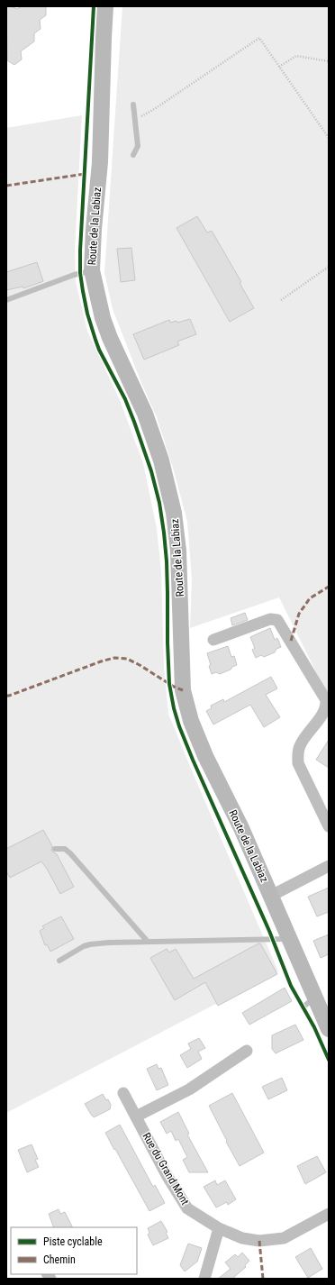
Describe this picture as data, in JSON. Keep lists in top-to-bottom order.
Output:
{
  "streets": {
    "main road": ["Route de la Labiaz"],
    "street": ["Rue du Grand Mont"]
  },
  "legend": ["Piste cyclable", "Chemin"]
}
